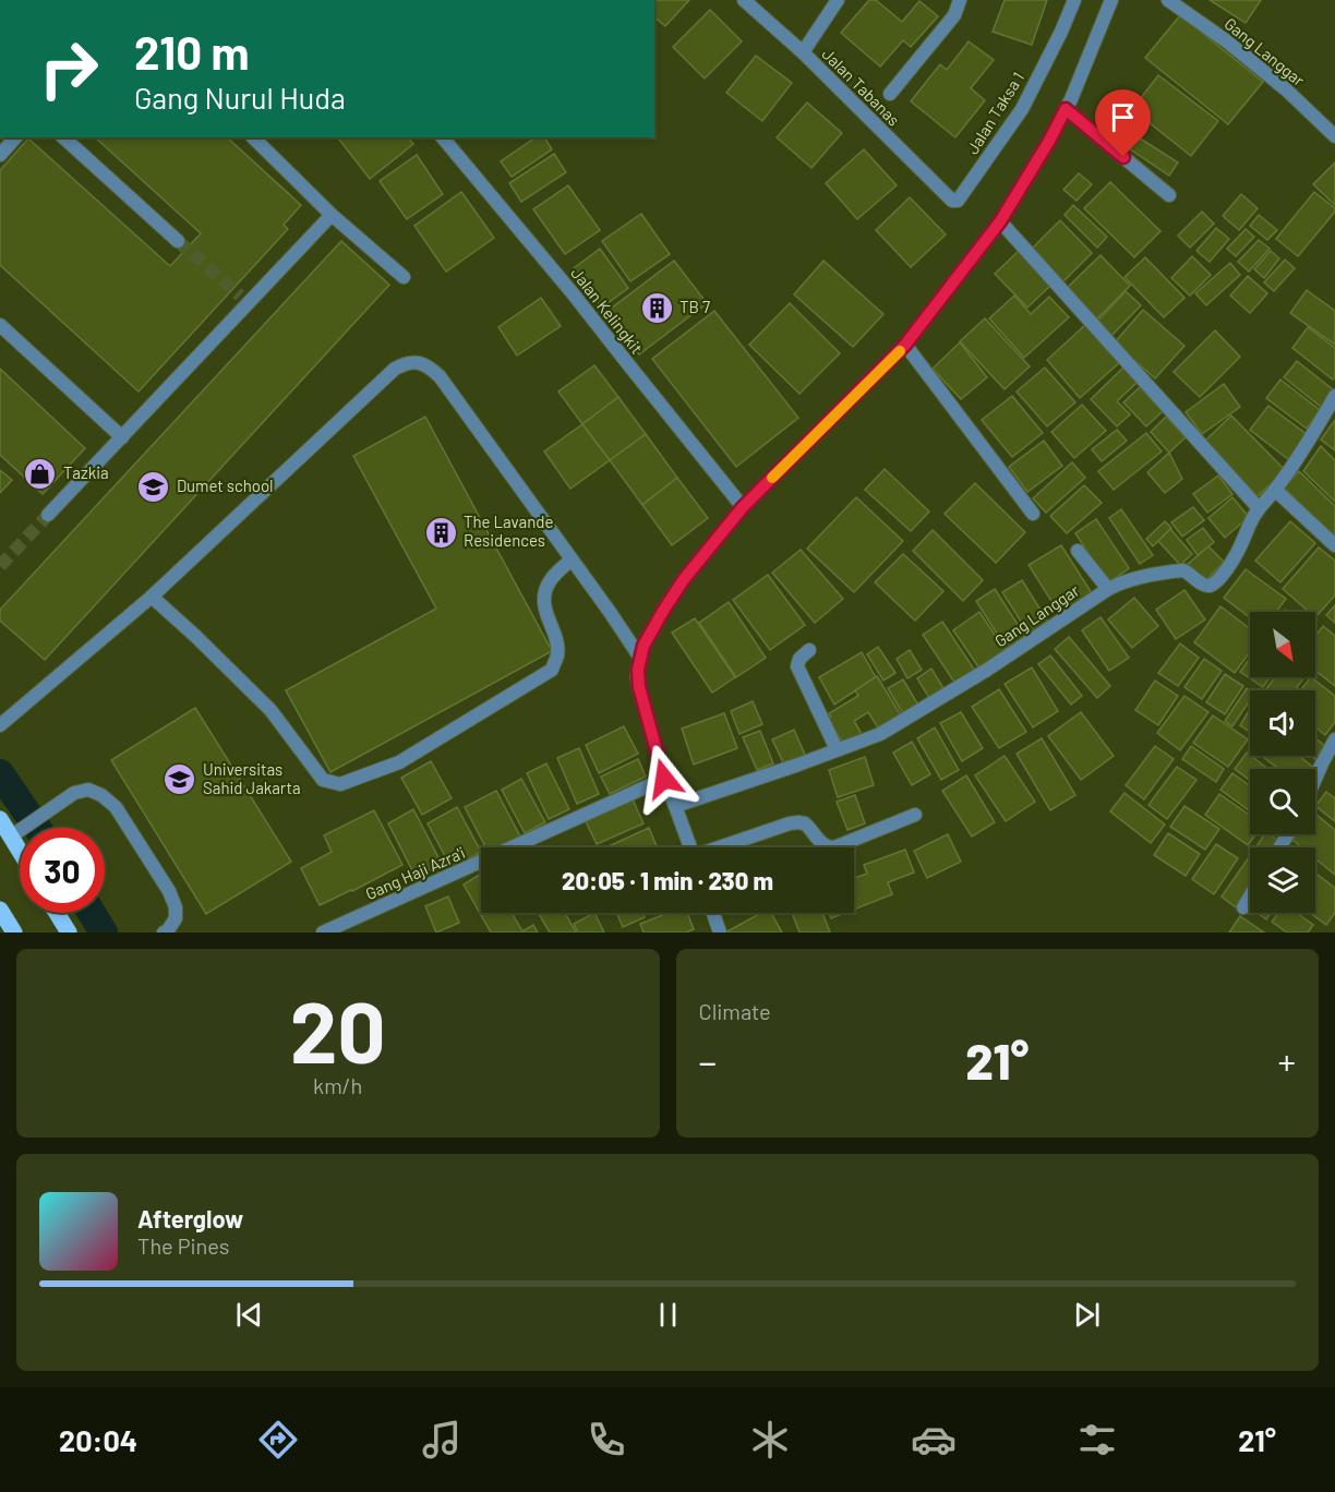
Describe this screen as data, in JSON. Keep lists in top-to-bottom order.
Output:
{
  "streets": {
    "street": [
      "Gang Langgar",
      "Jalan Tabanas",
      "Jalan Taksa 1",
      "Jalan Kelingkit",
      "Gang Haji Azra'i"
    ]
  },
  "crossings": [
    ["Jalan Tabanas", "Jalan Taksa 1"]
  ],
  "places": {
    "building": ["TB 7", "The Lavande Residences"],
    "shop": ["Tazkia"],
    "school or university": ["Dumet school", "Universitas Sahid Jakarta"]
  },
  "north": "bottom right",
  "page": {
    "turn": ["210 m", "Gang Nurul Huda"],
    "limit": "30",
    "trip": "20:05 · 1 min · 230 m",
    "tile": [
      ["20", "km/h"],
      "Climate"
    ],
    "heat": ["−", "21°", "+"],
    "song": ["Afterglow", "The Pines"],
    "tabs": ["20:04", "21°"]
  }
}
